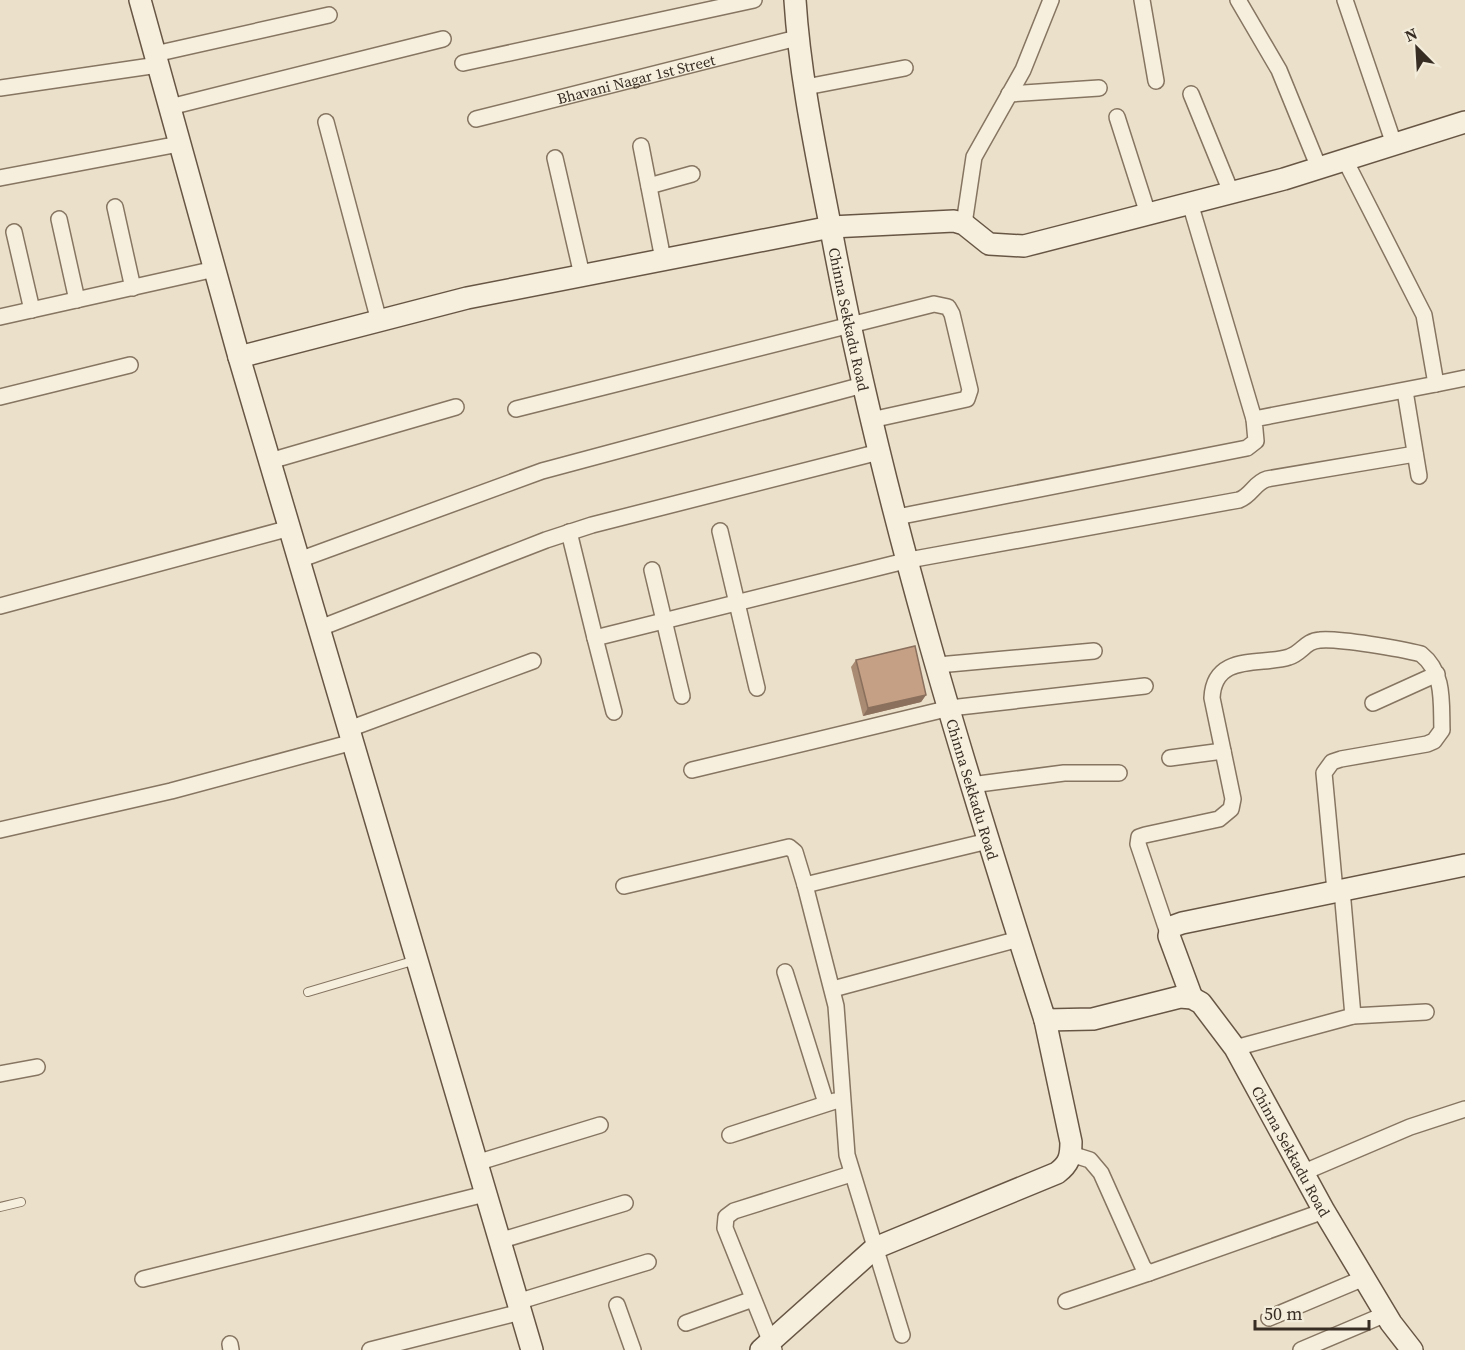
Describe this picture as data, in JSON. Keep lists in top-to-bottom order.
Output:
{
  "streets": {
    "street": ["Bhavani Nagar 1st Street", "Chinna Sekkadu Road"]
  },
  "crossings": [
    ["Bhavani Nagar 1st Street", "Chinna Sekkadu Road"]
  ],
  "scale_bar": "50 m",
  "north": "top left"
}
